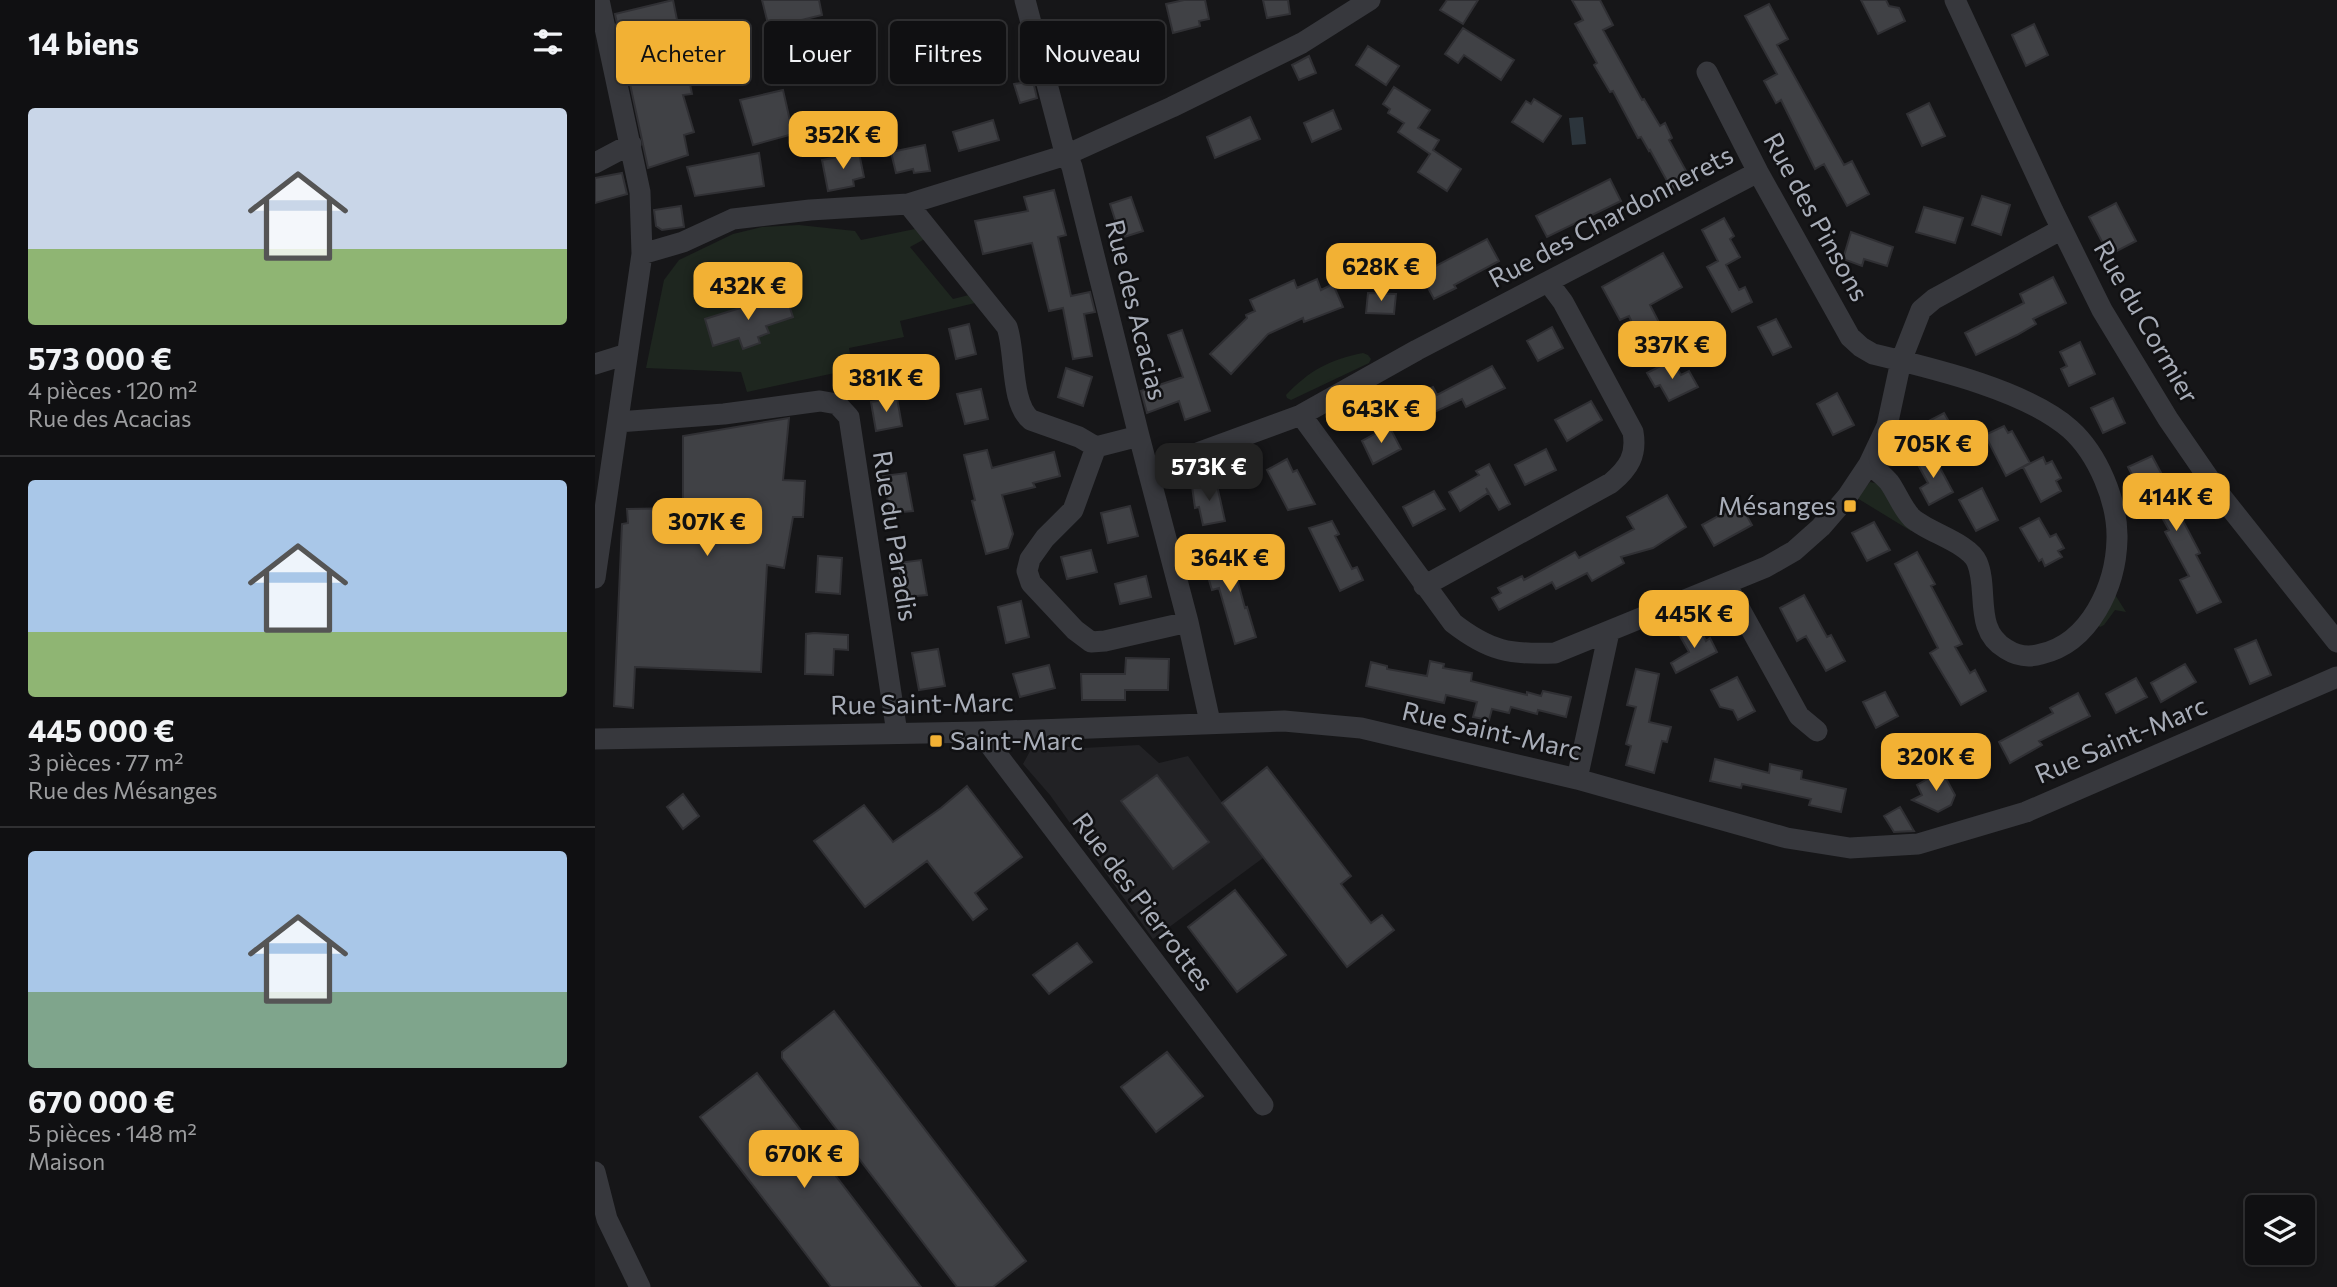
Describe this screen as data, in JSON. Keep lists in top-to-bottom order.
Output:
{
  "streets": {
    "street": [
      "Rue des Chardonnerets",
      "Rue des Pinsons",
      "Rue des Acacias",
      "Rue du Cormier",
      "Rue du Paradis",
      "Rue Saint-Marc",
      "Rue des Pierrottes"
    ]
  },
  "crossings": [
    ["Rue des Chardonnerets", "Rue des Pinsons"],
    ["Rue des Chardonnerets", "Rue des Acacias"],
    ["Rue des Acacias", "Rue Saint-Marc"],
    ["Rue du Paradis", "Rue Saint-Marc"],
    ["Rue Saint-Marc", "Rue des Pierrottes"]
  ],
  "places": {
    "transit": ["Mésanges", "Saint-Marc"]
  },
  "page": {
    "heading": "14 biens",
    "chip": [
      "Acheter",
      "Louer",
      "Filtres",
      "Nouveau"
    ],
    "list": [
      {
        "name": "573 000 €",
        "note": "4 pièces · 120 m² · Rue des Acacias"
      },
      {
        "name": "445 000 €",
        "note": "3 pièces · 77 m² · Rue des Mésanges"
      },
      {
        "name": "670 000 €",
        "note": "5 pièces · 148 m² · Maison"
      }
    ],
    "price": [
      "352K €",
      "628K €",
      "432K €",
      "337K €",
      "381K €",
      "643K €",
      "705K €",
      "573K €",
      "414K €",
      "307K €",
      "364K €",
      "445K €",
      "320K €",
      "670K €"
    ]
  }
}
